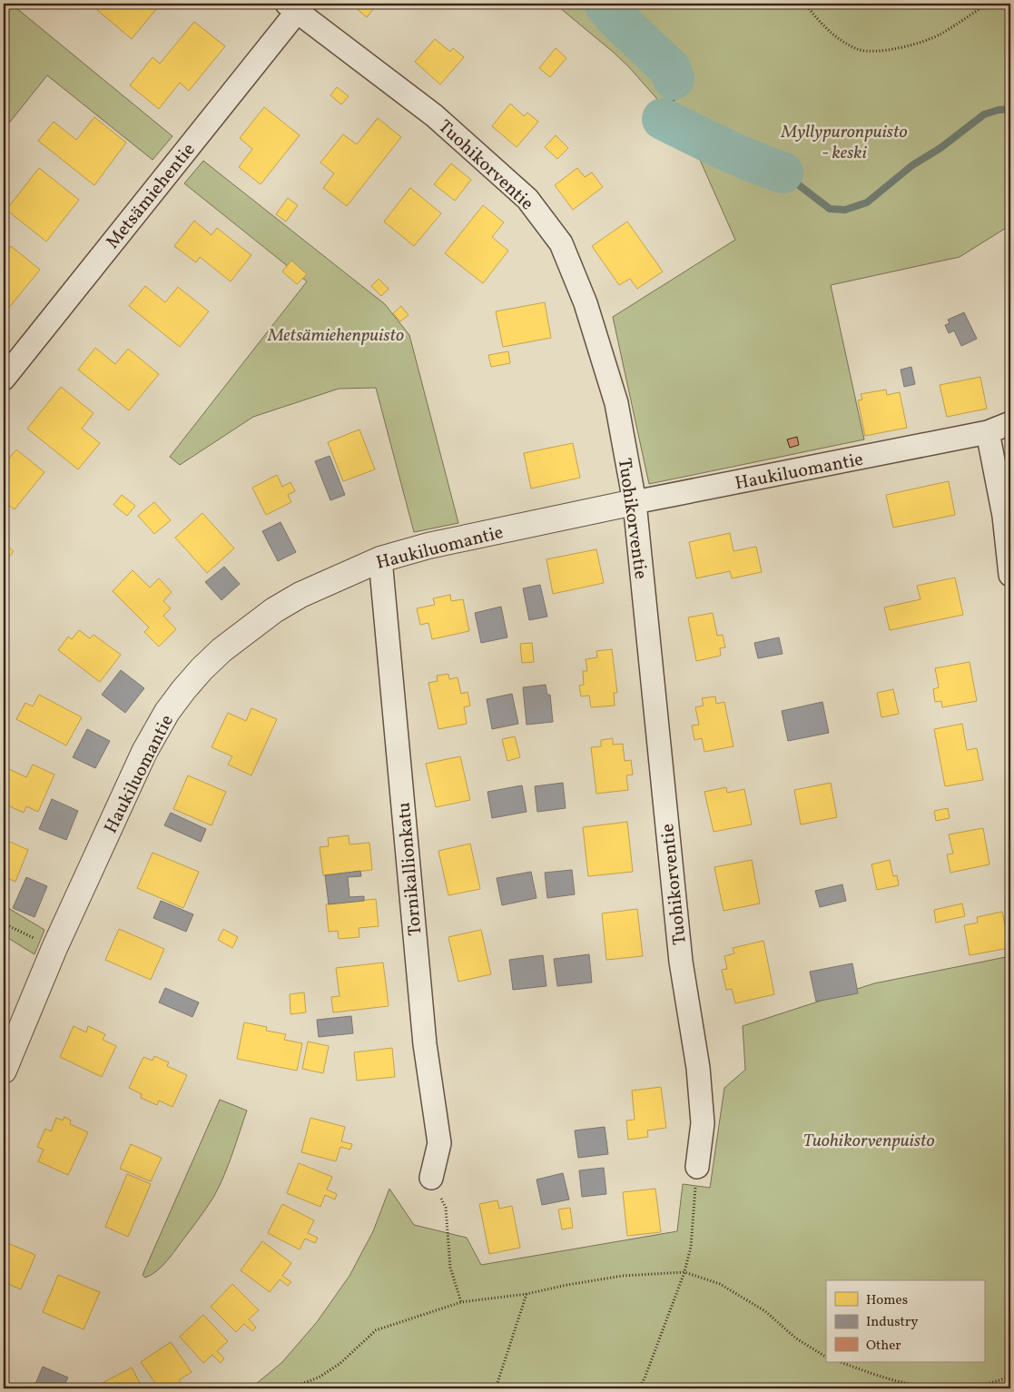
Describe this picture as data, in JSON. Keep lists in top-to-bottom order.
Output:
{
  "streets": {
    "street": [
      "Tuohikorventie",
      "Metsämiehentie",
      "Haukiluomantie",
      "Tornikallionkatu"
    ]
  },
  "crossings": [
    ["Tuohikorventie", "Metsämiehentie"],
    ["Tuohikorventie", "Haukiluomantie"],
    ["Haukiluomantie", "Tornikallionkatu"]
  ],
  "parks": ["Myllypuronpuisto - keski", "Metsämiehenpuisto", "Tuohikorvenpuisto"],
  "legend": ["Homes", "Industry", "Other"]
}
